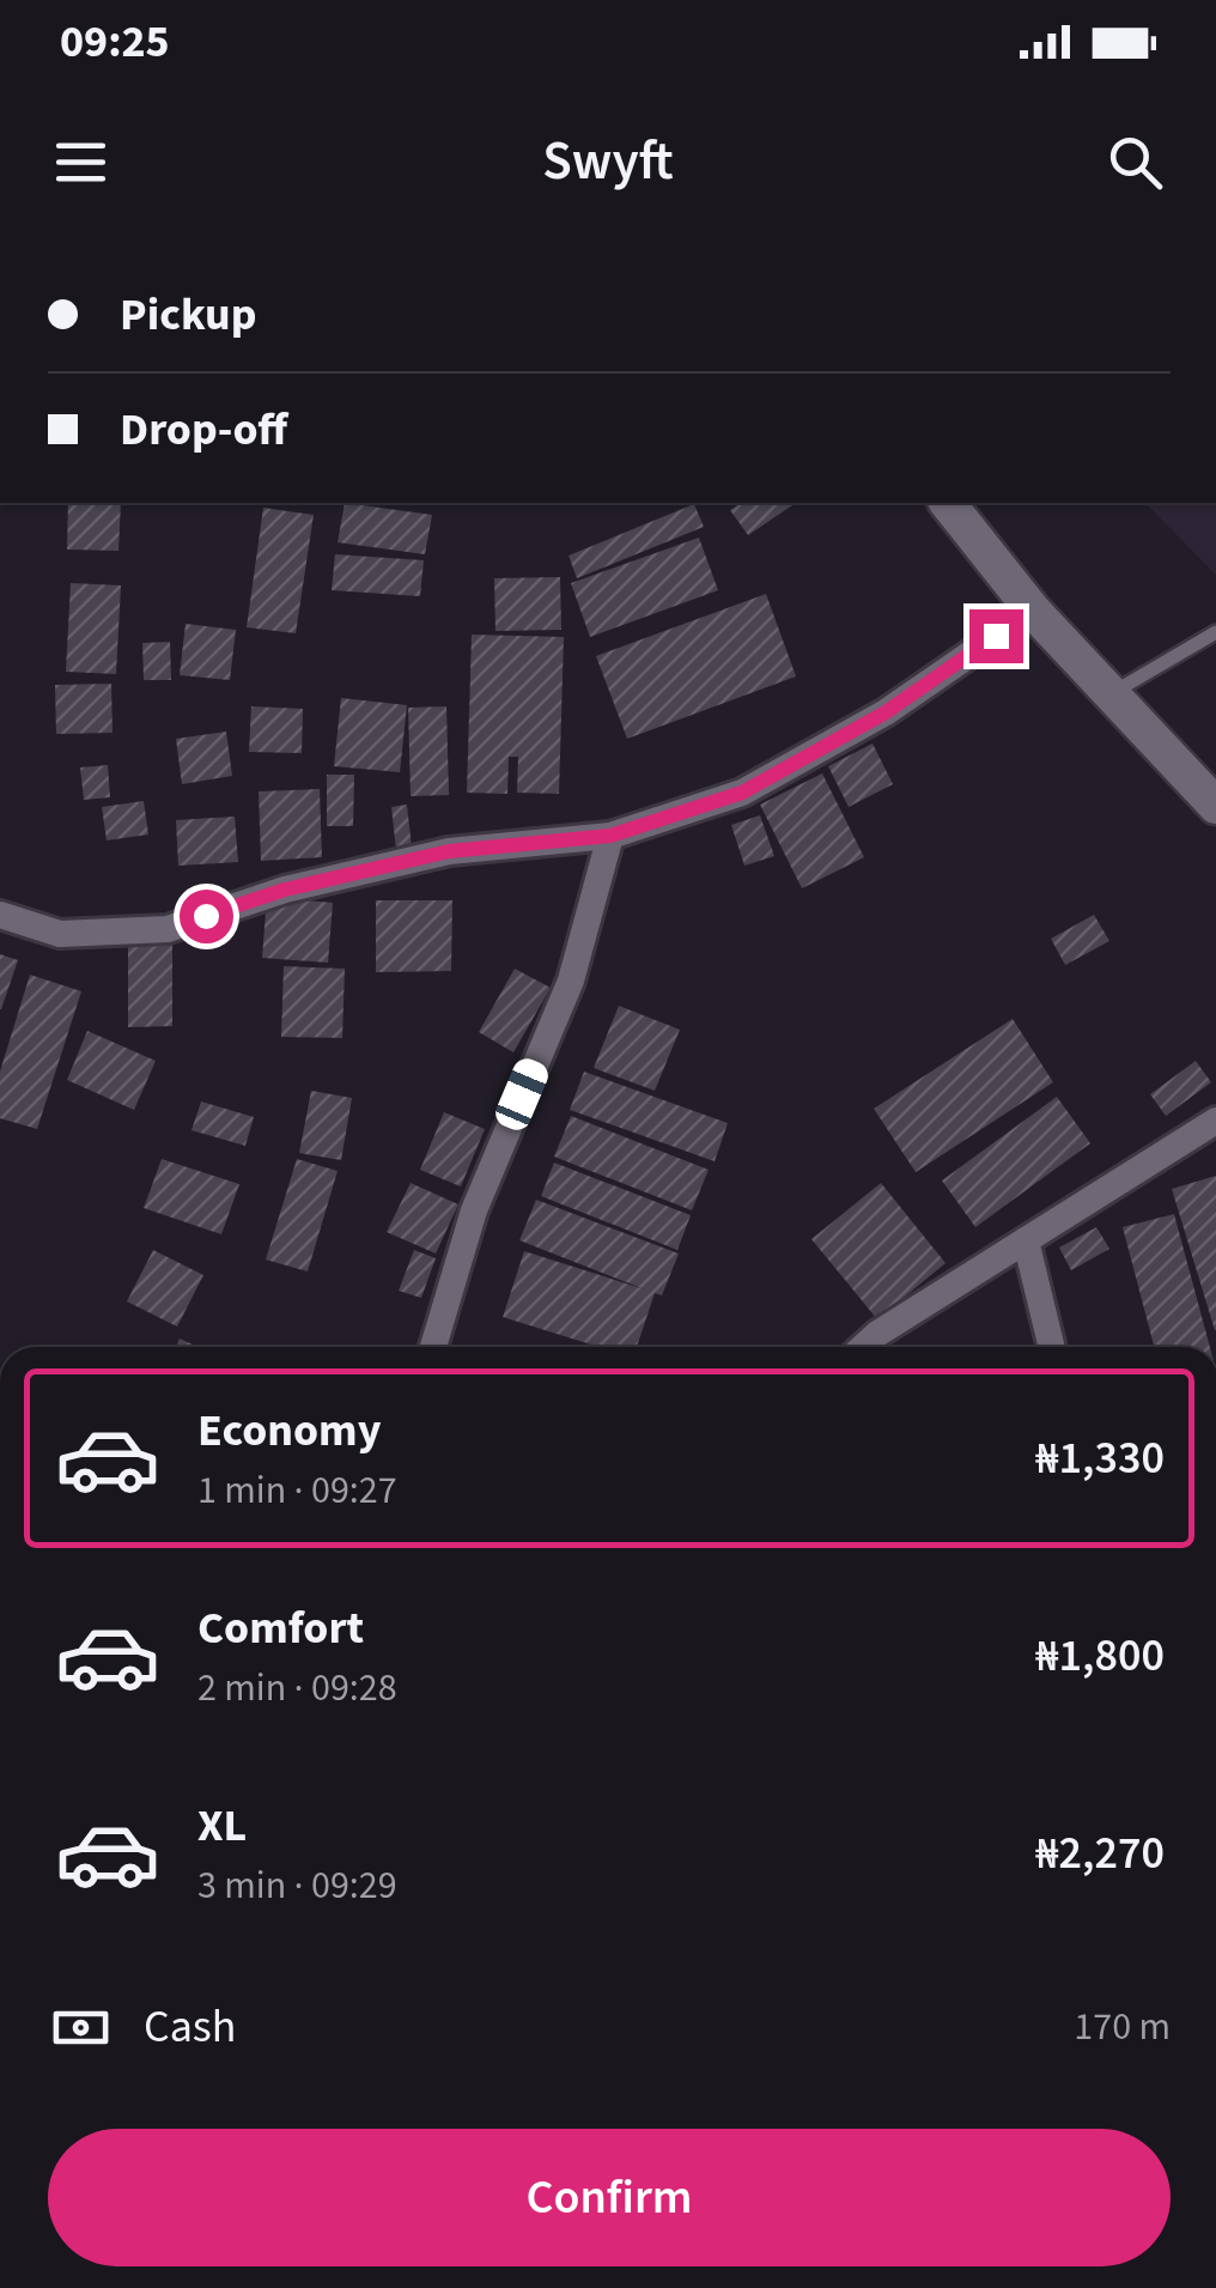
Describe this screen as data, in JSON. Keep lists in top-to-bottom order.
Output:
{
  "page": {
    "status": "09:25",
    "header": "Swyft",
    "banner": ["Pickup", "Drop-off"],
    "list": [
      {
        "name": "Economy",
        "note": "1 min · 09:27",
        "value": "₦1,330"
      },
      {
        "name": "Comfort",
        "note": "2 min · 09:28",
        "value": "₦1,800"
      },
      {
        "name": "XL",
        "note": "3 min · 09:29",
        "value": "₦2,270"
      }
    ],
    "pay": ["Cash", "170 m"],
    "buttons": "Confirm"
  }
}
